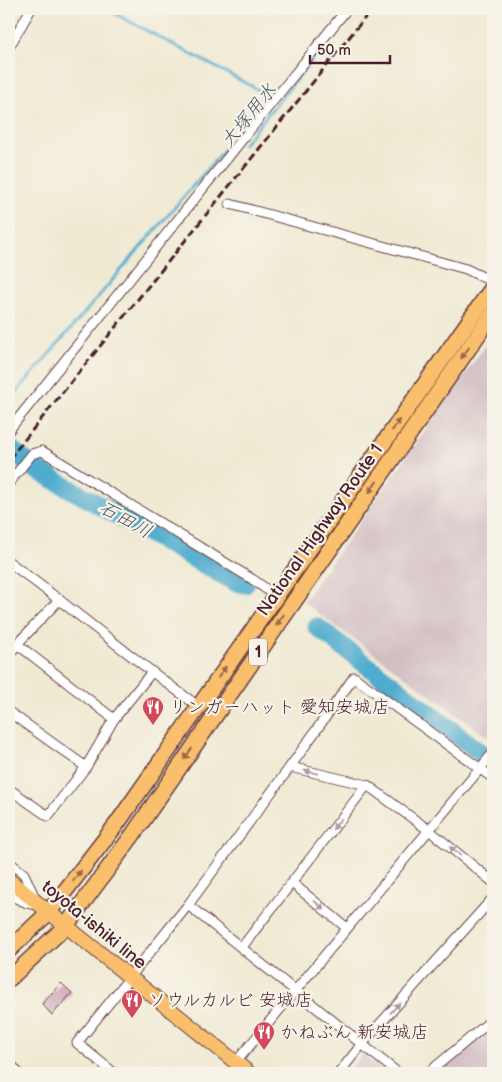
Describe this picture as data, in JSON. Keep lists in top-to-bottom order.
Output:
{
  "streets": {
    "highway": ["National Highway Route 1", "1"],
    "main road": ["toyota-ishiki line"]
  },
  "crossings": [
    ["National Highway Route 1", "toyota-ishiki line"]
  ],
  "water": ["大塚用水", "石田川"],
  "places": {
    "restaurant": ["リンガーハット 愛知安城店", "ソウルカルビ 安城店", "かねぶん 新安城店"]
  },
  "scale_bar": "50 m"
}
